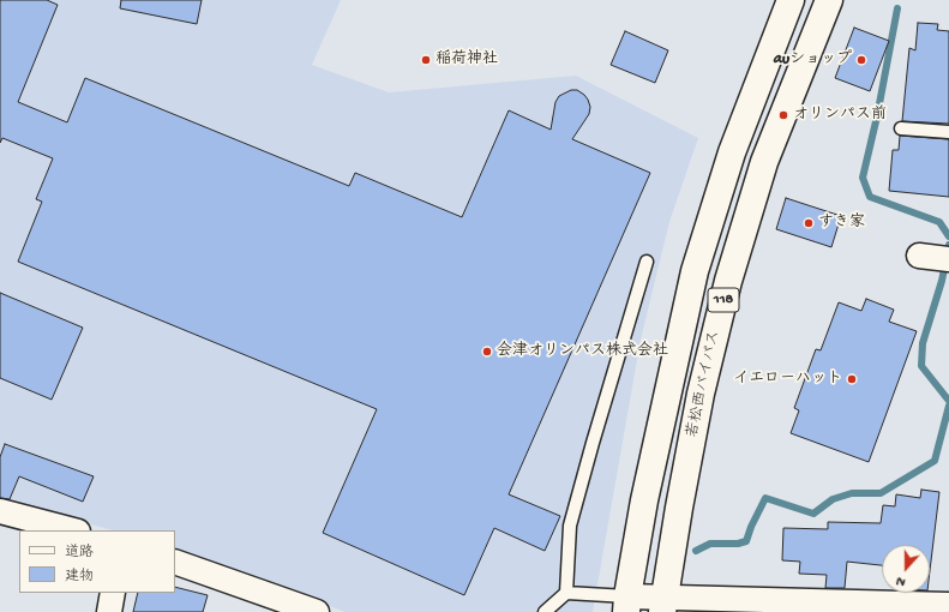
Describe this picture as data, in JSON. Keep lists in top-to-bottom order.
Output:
{
  "streets": {
    "highway": ["118", "若松西バイパス"]
  },
  "places": [
    "稲荷神社",
    "auショップ",
    "オリンパス前",
    "すき家",
    "会津オリンパス株式会社",
    "イエローハット"
  ],
  "legend": ["道路", "建物"],
  "north": "bottom"
}
